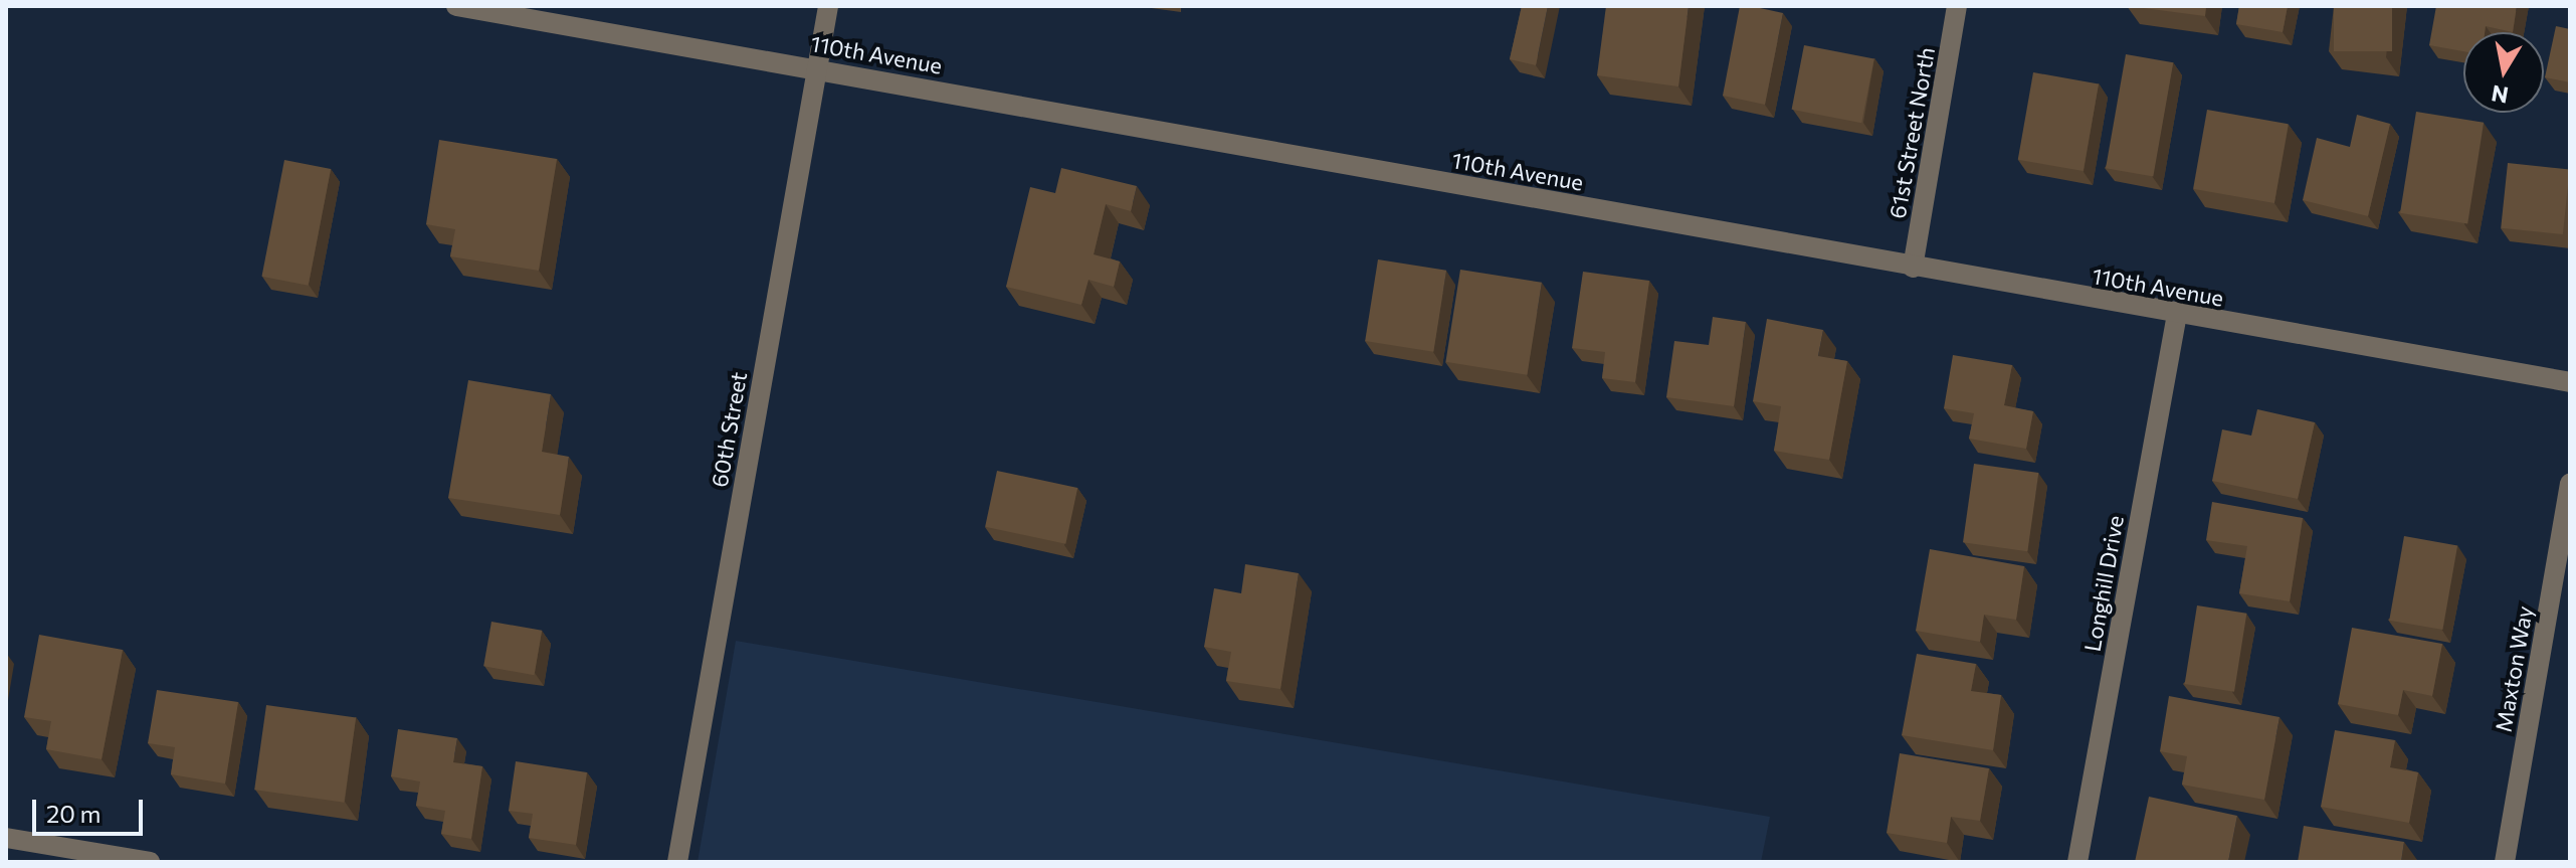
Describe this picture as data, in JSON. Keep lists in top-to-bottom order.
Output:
{
  "streets": {
    "street": [
      "110th Avenue",
      "61st Street North",
      "60th Street",
      "Longhill Drive",
      "Maxton Way"
    ]
  },
  "crossings": [
    ["110th Avenue", "61st Street North"],
    ["110th Avenue", "60th Street"],
    ["110th Avenue", "Longhill Drive"]
  ],
  "scale_bar": "20 m",
  "north": "bottom"
}
